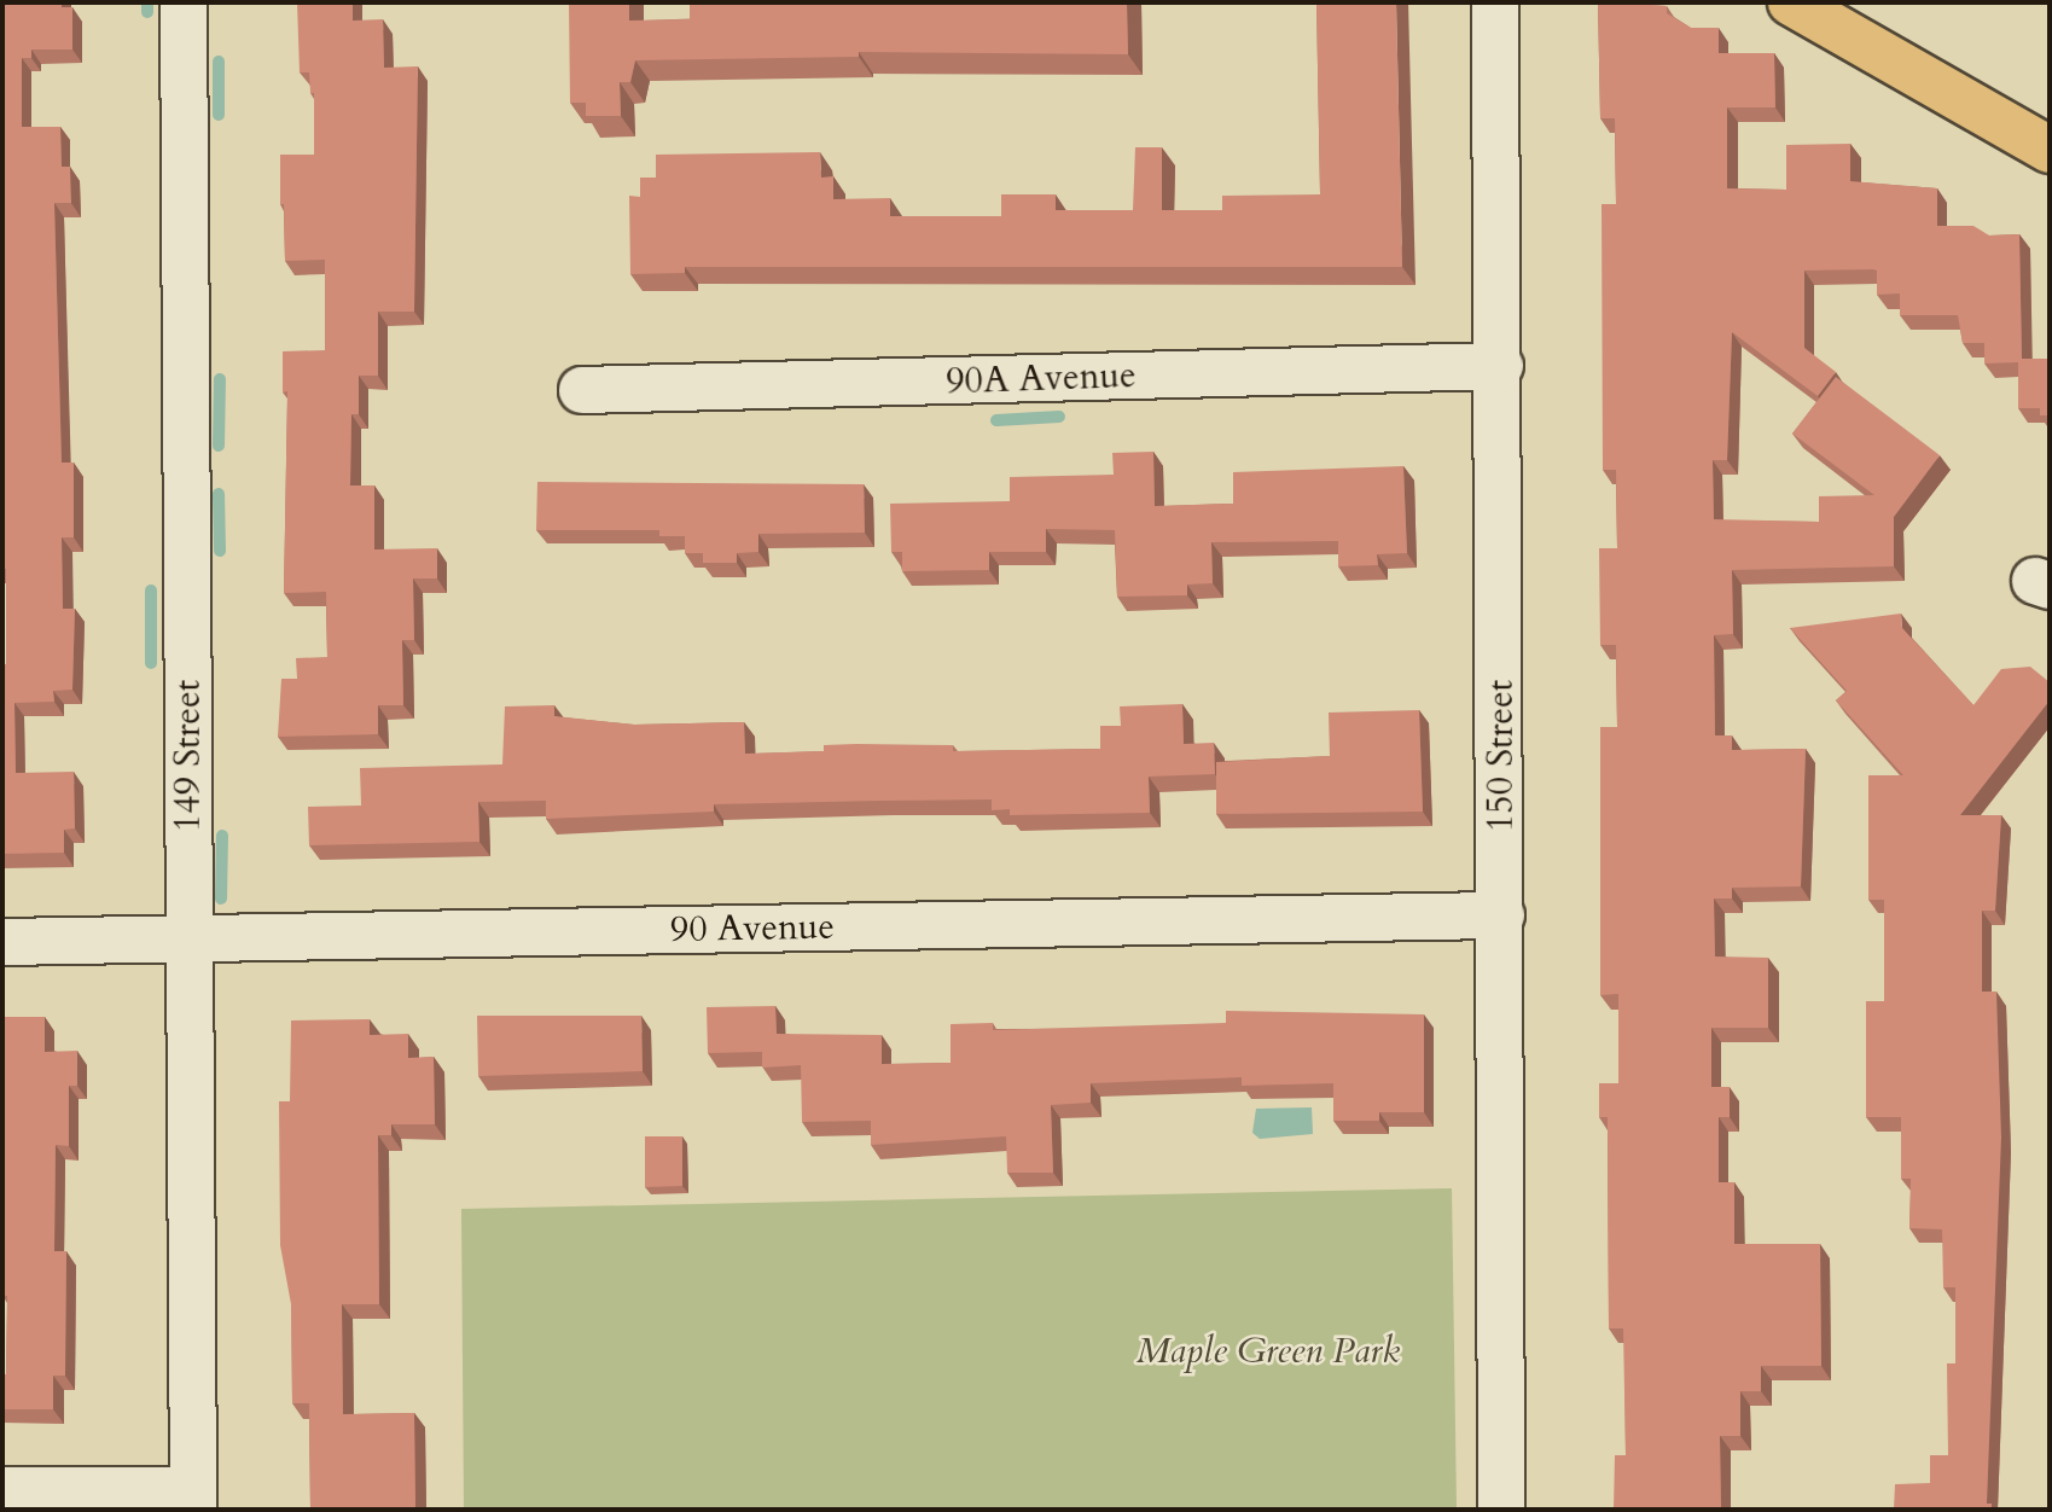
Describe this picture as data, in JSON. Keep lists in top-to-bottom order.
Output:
{
  "streets": {
    "street": [
      "90A Avenue",
      "149 Street",
      "150 Street",
      "90 Avenue"
    ]
  },
  "crossings": [
    ["90A Avenue", "150 Street"],
    ["149 Street", "90 Avenue"],
    ["150 Street", "90 Avenue"]
  ],
  "parks": ["Maple Green Park"]
}
